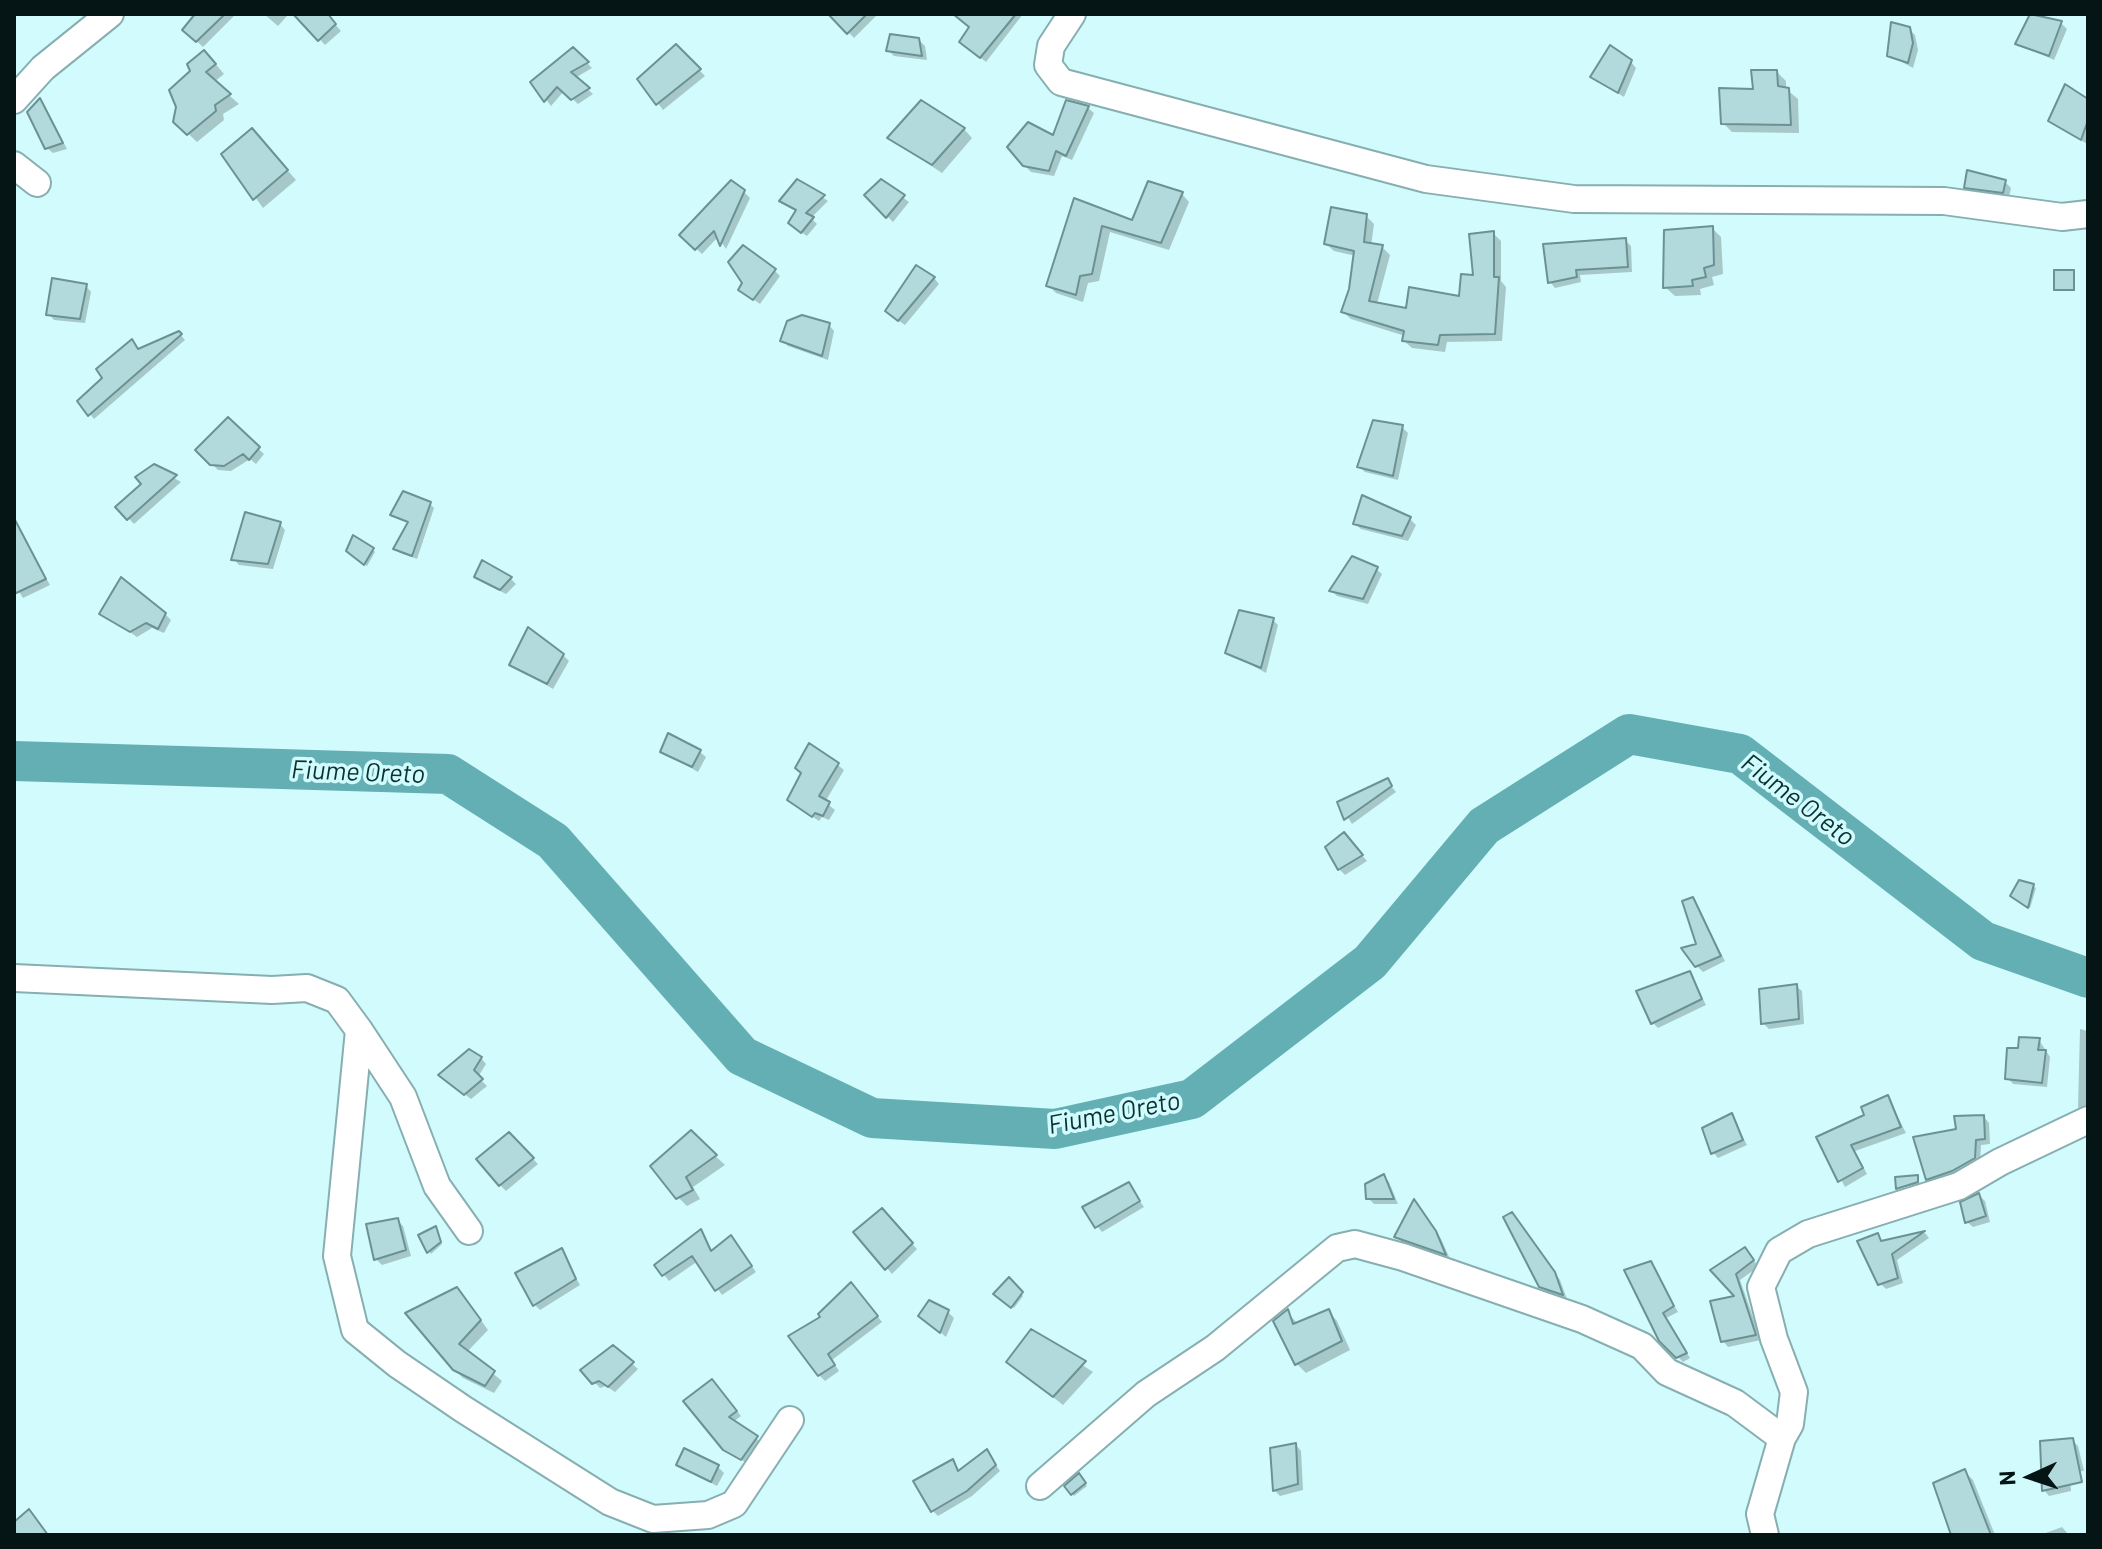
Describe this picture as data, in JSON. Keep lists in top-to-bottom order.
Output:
{
  "water": ["Fiume Oreto"],
  "north": "left"
}
